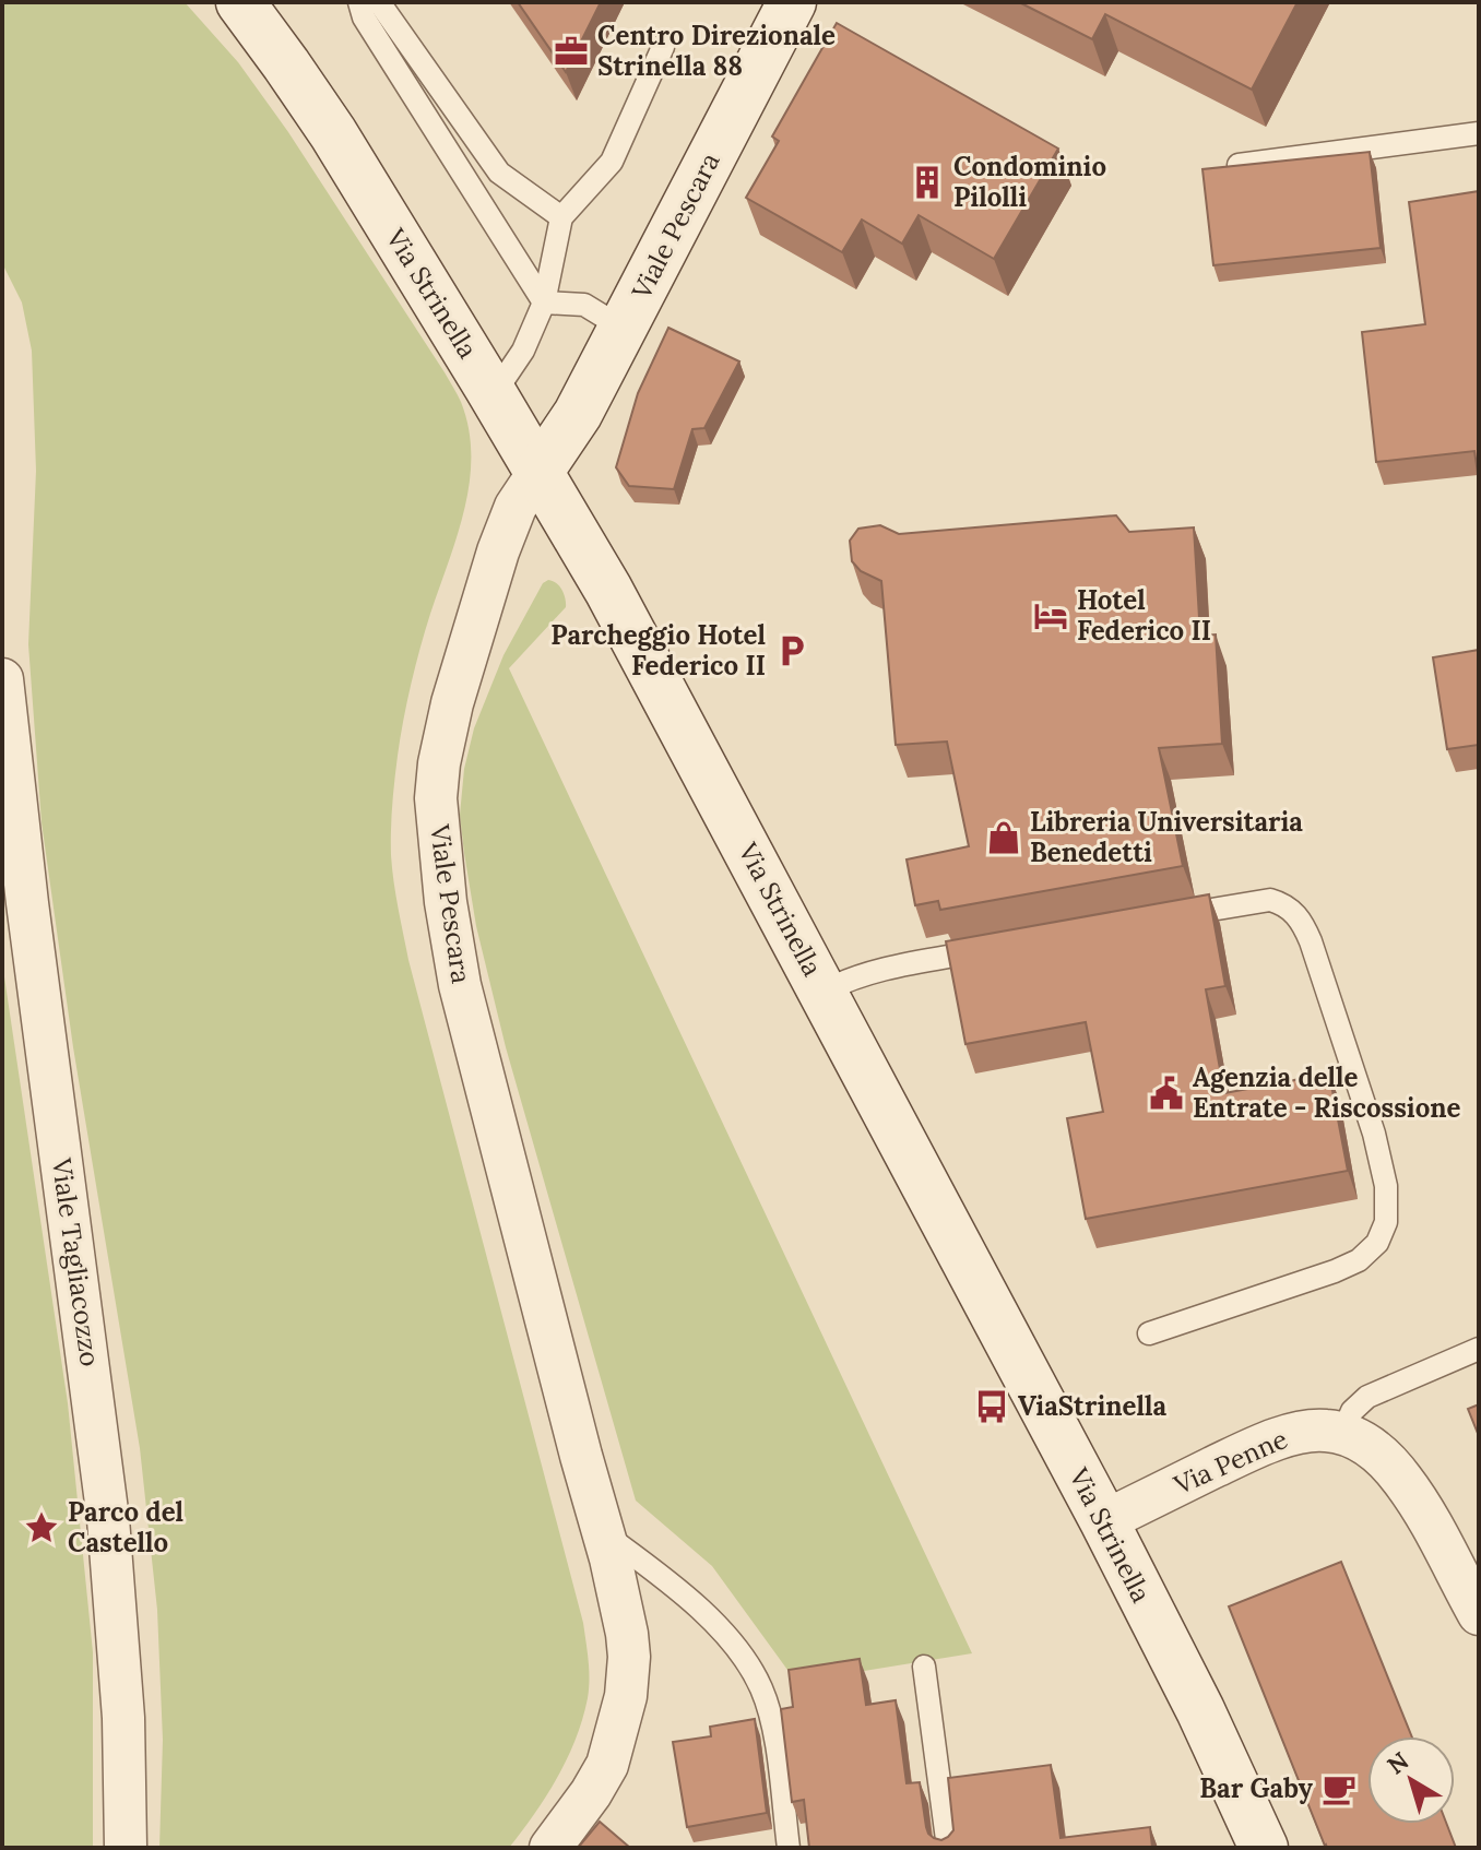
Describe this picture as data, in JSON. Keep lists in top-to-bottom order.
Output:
{
  "streets": {
    "main road": ["Viale Pescara", "Via Strinella"],
    "street": ["Viale Tagliacozzo", "Via Penne"]
  },
  "crossings": [
    ["Viale Pescara", "Via Strinella"],
    ["Via Strinella", "Via Penne"]
  ],
  "places": {
    "office": ["Centro Direzionale Strinella 88"],
    "building": ["Condominio Pilolli"],
    "hotel": ["Hotel Federico II"],
    "parking": ["Parcheggio Hotel Federico II"],
    "shop": ["Libreria Universitaria Benedetti"],
    "public building": ["Agenzia delle Entrate - Riscossione"],
    "bus stop": ["ViaStrinella"],
    "place": ["Parco del Castello"],
    "cafe": ["Bar Gaby"]
  },
  "north": "top left"
}
